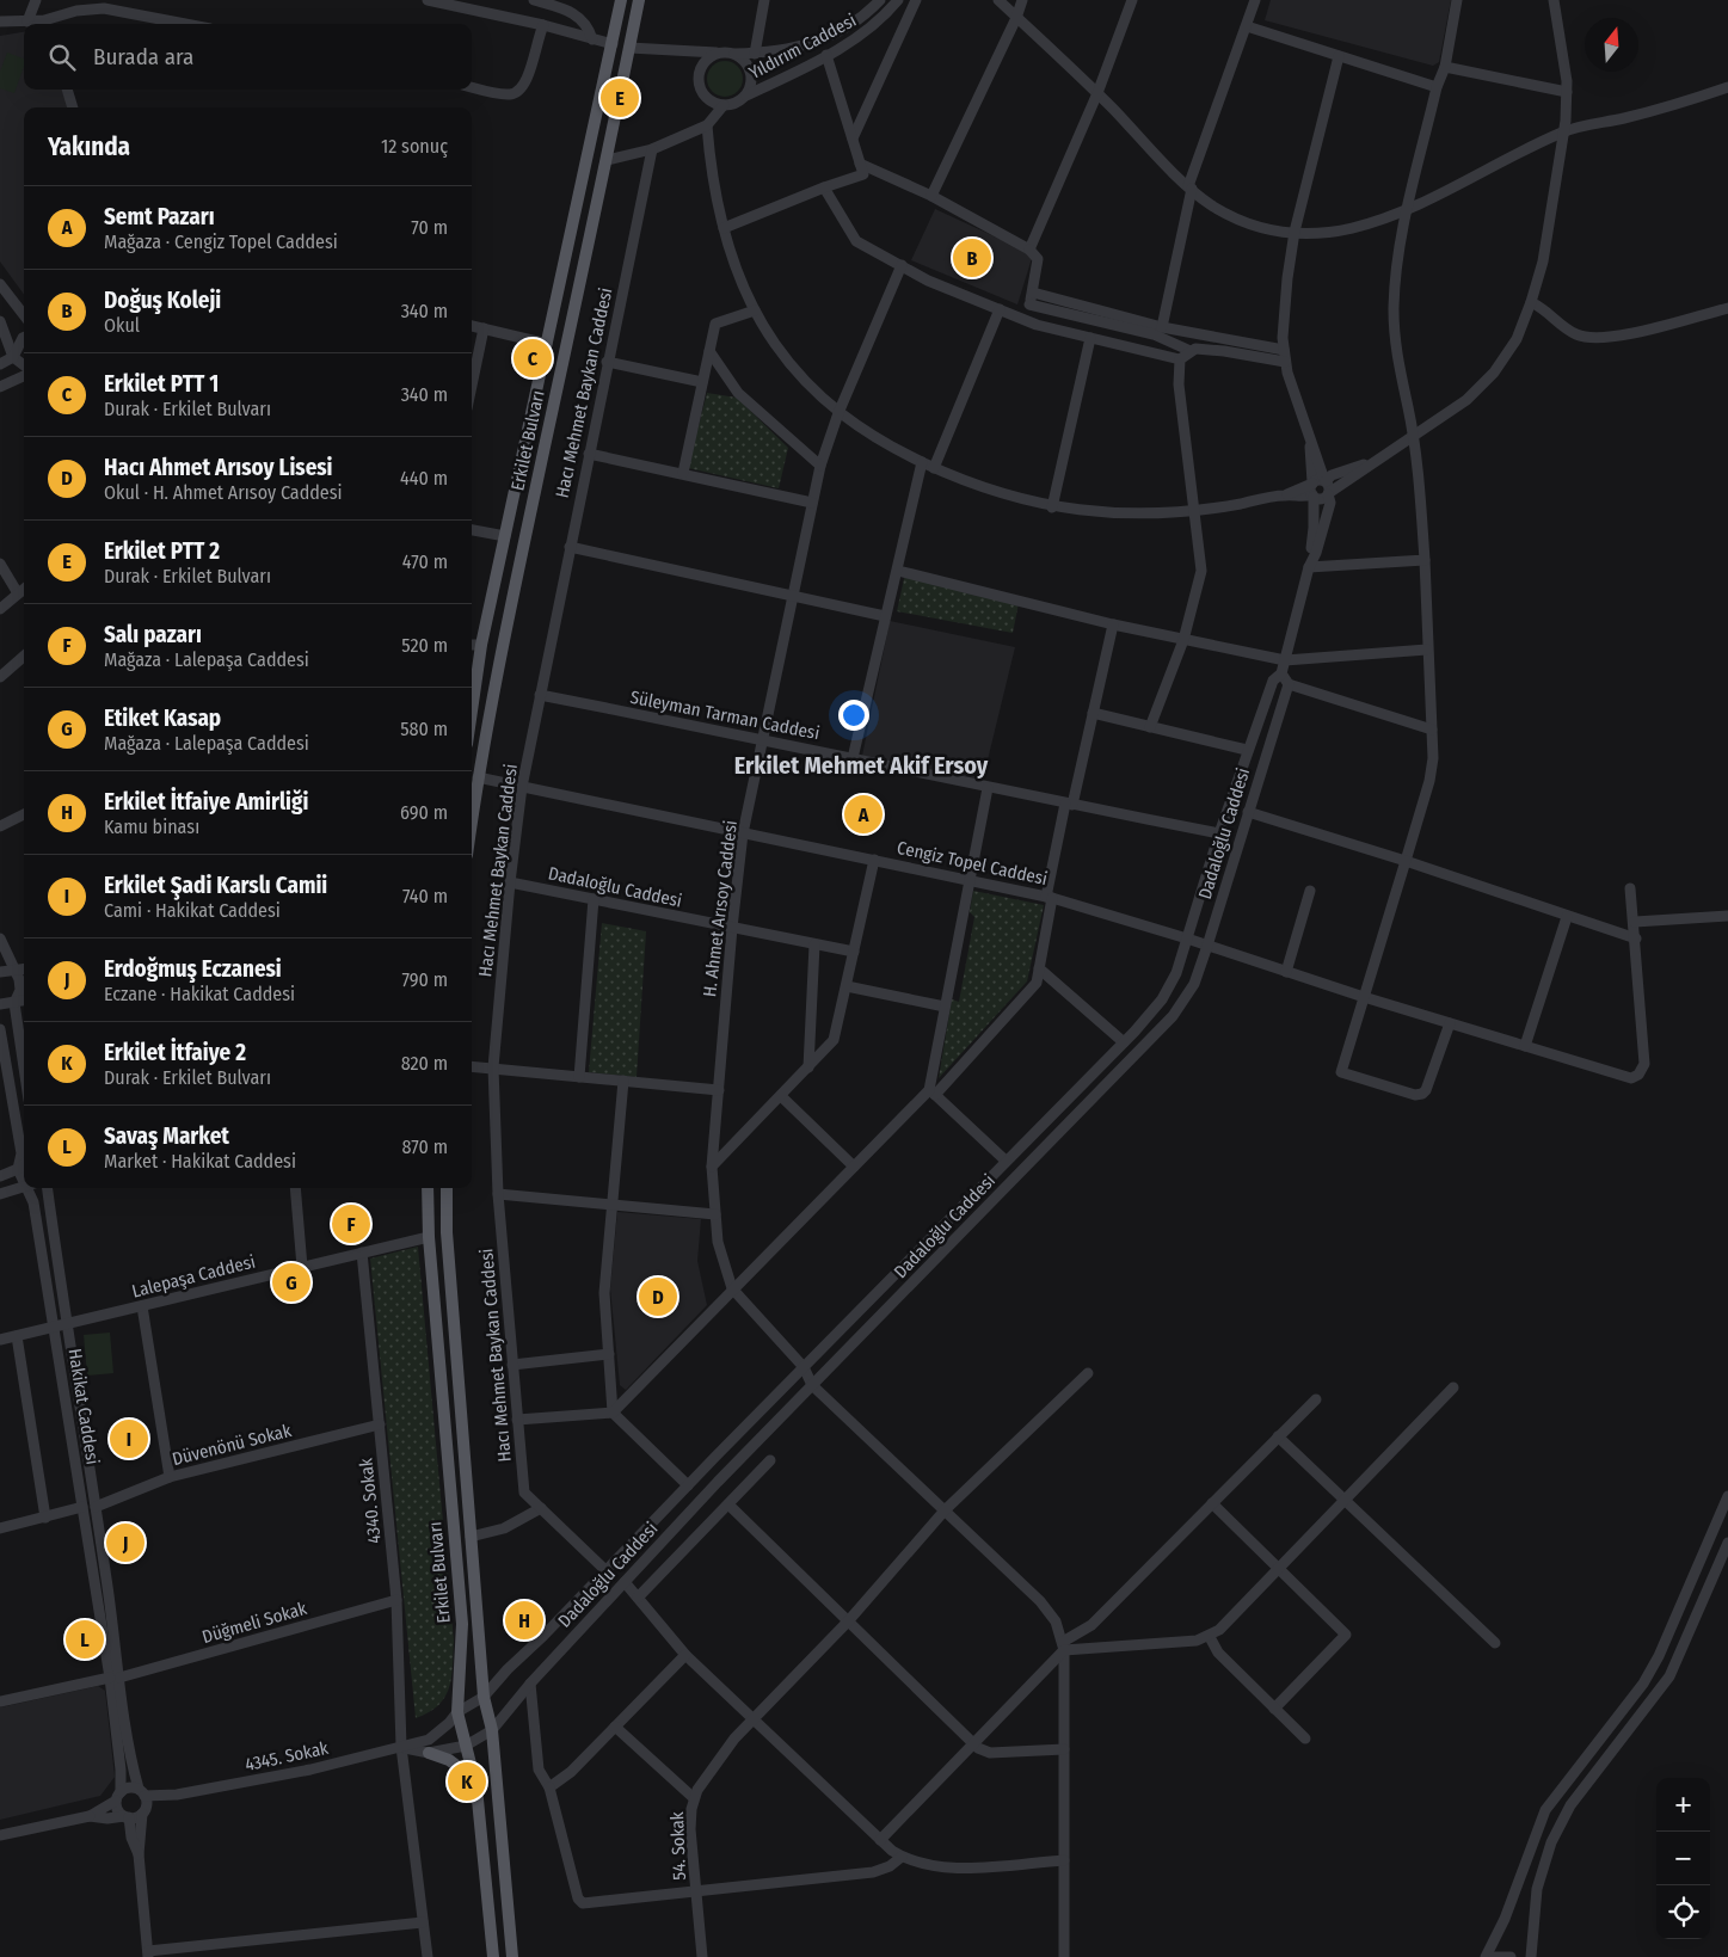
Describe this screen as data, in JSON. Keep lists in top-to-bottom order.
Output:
{
  "streets": {
    "main road": ["Erkilet Bulvarı"],
    "street": [
      "Yıldırım Caddesi",
      "Hacı Mehmet Baykan Caddesi",
      "Süleyman Tarman Caddesi",
      "Dadaloğlu Caddesi",
      "Cengiz Topel Caddesi",
      "H. Ahmet Arısoy Caddesi",
      "Lalepaşa Caddesi",
      "Hakikat Caddesi",
      "Düvenönü Sokak",
      "4340. Sokak",
      "Düğmeli Sokak",
      "4345. Sokak",
      "54. Sokak"
    ]
  },
  "crossings": [
    ["Hacı Mehmet Baykan Caddesi", "Süleyman Tarman Caddesi"],
    ["Hacı Mehmet Baykan Caddesi", "Dadaloğlu Caddesi"],
    ["Hacı Mehmet Baykan Caddesi", "Cengiz Topel Caddesi"],
    ["Erkilet Bulvarı", "Dadaloğlu Caddesi"],
    ["Erkilet Bulvarı", "Cengiz Topel Caddesi"],
    ["Erkilet Bulvarı", "Lalepaşa Caddesi"],
    ["Erkilet Bulvarı", "4345. Sokak"],
    ["Süleyman Tarman Caddesi", "Dadaloğlu Caddesi"],
    ["Süleyman Tarman Caddesi", "H. Ahmet Arısoy Caddesi"],
    ["Dadaloğlu Caddesi", "Cengiz Topel Caddesi"],
    ["Dadaloğlu Caddesi", "H. Ahmet Arısoy Caddesi"],
    ["Dadaloğlu Caddesi", "4345. Sokak"],
    ["Cengiz Topel Caddesi", "H. Ahmet Arısoy Caddesi"],
    ["Lalepaşa Caddesi", "Hakikat Caddesi"],
    ["Lalepaşa Caddesi", "4340. Sokak"],
    ["Hakikat Caddesi", "Düvenönü Sokak"],
    ["Hakikat Caddesi", "Düğmeli Sokak"],
    ["Hakikat Caddesi", "4345. Sokak"],
    ["Düvenönü Sokak", "4340. Sokak"],
    ["4340. Sokak", "Düğmeli Sokak"],
    ["4340. Sokak", "4345. Sokak"]
  ],
  "districts": ["Erkilet Mehmet Akif Ersoy"],
  "north": "top",
  "page": {
    "search": "Burada ara",
    "pins": [
      "E",
      "B",
      "C",
      "A",
      "F",
      "G",
      "D",
      "I",
      "J",
      "H",
      "L",
      "K"
    ],
    "heading": ["Yakında", "12 sonuç"],
    "list": [
      {
        "mark": "A",
        "name": "Semt Pazarı",
        "note": "Mağaza · Cengiz Topel Caddesi",
        "value": "70 m"
      },
      {
        "mark": "B",
        "name": "Doğuş Koleji",
        "note": "Okul",
        "value": "340 m"
      },
      {
        "mark": "C",
        "name": "Erkilet PTT 1",
        "note": "Durak · Erkilet Bulvarı",
        "value": "340 m"
      },
      {
        "mark": "D",
        "name": "Hacı Ahmet Arısoy Lisesi",
        "note": "Okul · H. Ahmet Arısoy Caddesi",
        "value": "440 m"
      },
      {
        "mark": "E",
        "name": "Erkilet PTT 2",
        "note": "Durak · Erkilet Bulvarı",
        "value": "470 m"
      },
      {
        "mark": "F",
        "name": "Salı pazarı",
        "note": "Mağaza · Lalepaşa Caddesi",
        "value": "520 m"
      },
      {
        "mark": "G",
        "name": "Etiket Kasap",
        "note": "Mağaza · Lalepaşa Caddesi",
        "value": "580 m"
      },
      {
        "mark": "H",
        "name": "Erkilet İtfaiye Amirliği",
        "note": "Kamu binası",
        "value": "690 m"
      },
      {
        "mark": "I",
        "name": "Erkilet Şadi Karslı Camii",
        "note": "Cami · Hakikat Caddesi",
        "value": "740 m"
      },
      {
        "mark": "J",
        "name": "Erdoğmuş Eczanesi",
        "note": "Eczane · Hakikat Caddesi",
        "value": "790 m"
      },
      {
        "mark": "K",
        "name": "Erkilet İtfaiye 2",
        "note": "Durak · Erkilet Bulvarı",
        "value": "820 m"
      },
      {
        "mark": "L",
        "name": "Savaş Market",
        "note": "Market · Hakikat Caddesi",
        "value": "870 m"
      }
    ],
    "map_buttons": ["+", "−"]
  }
}
